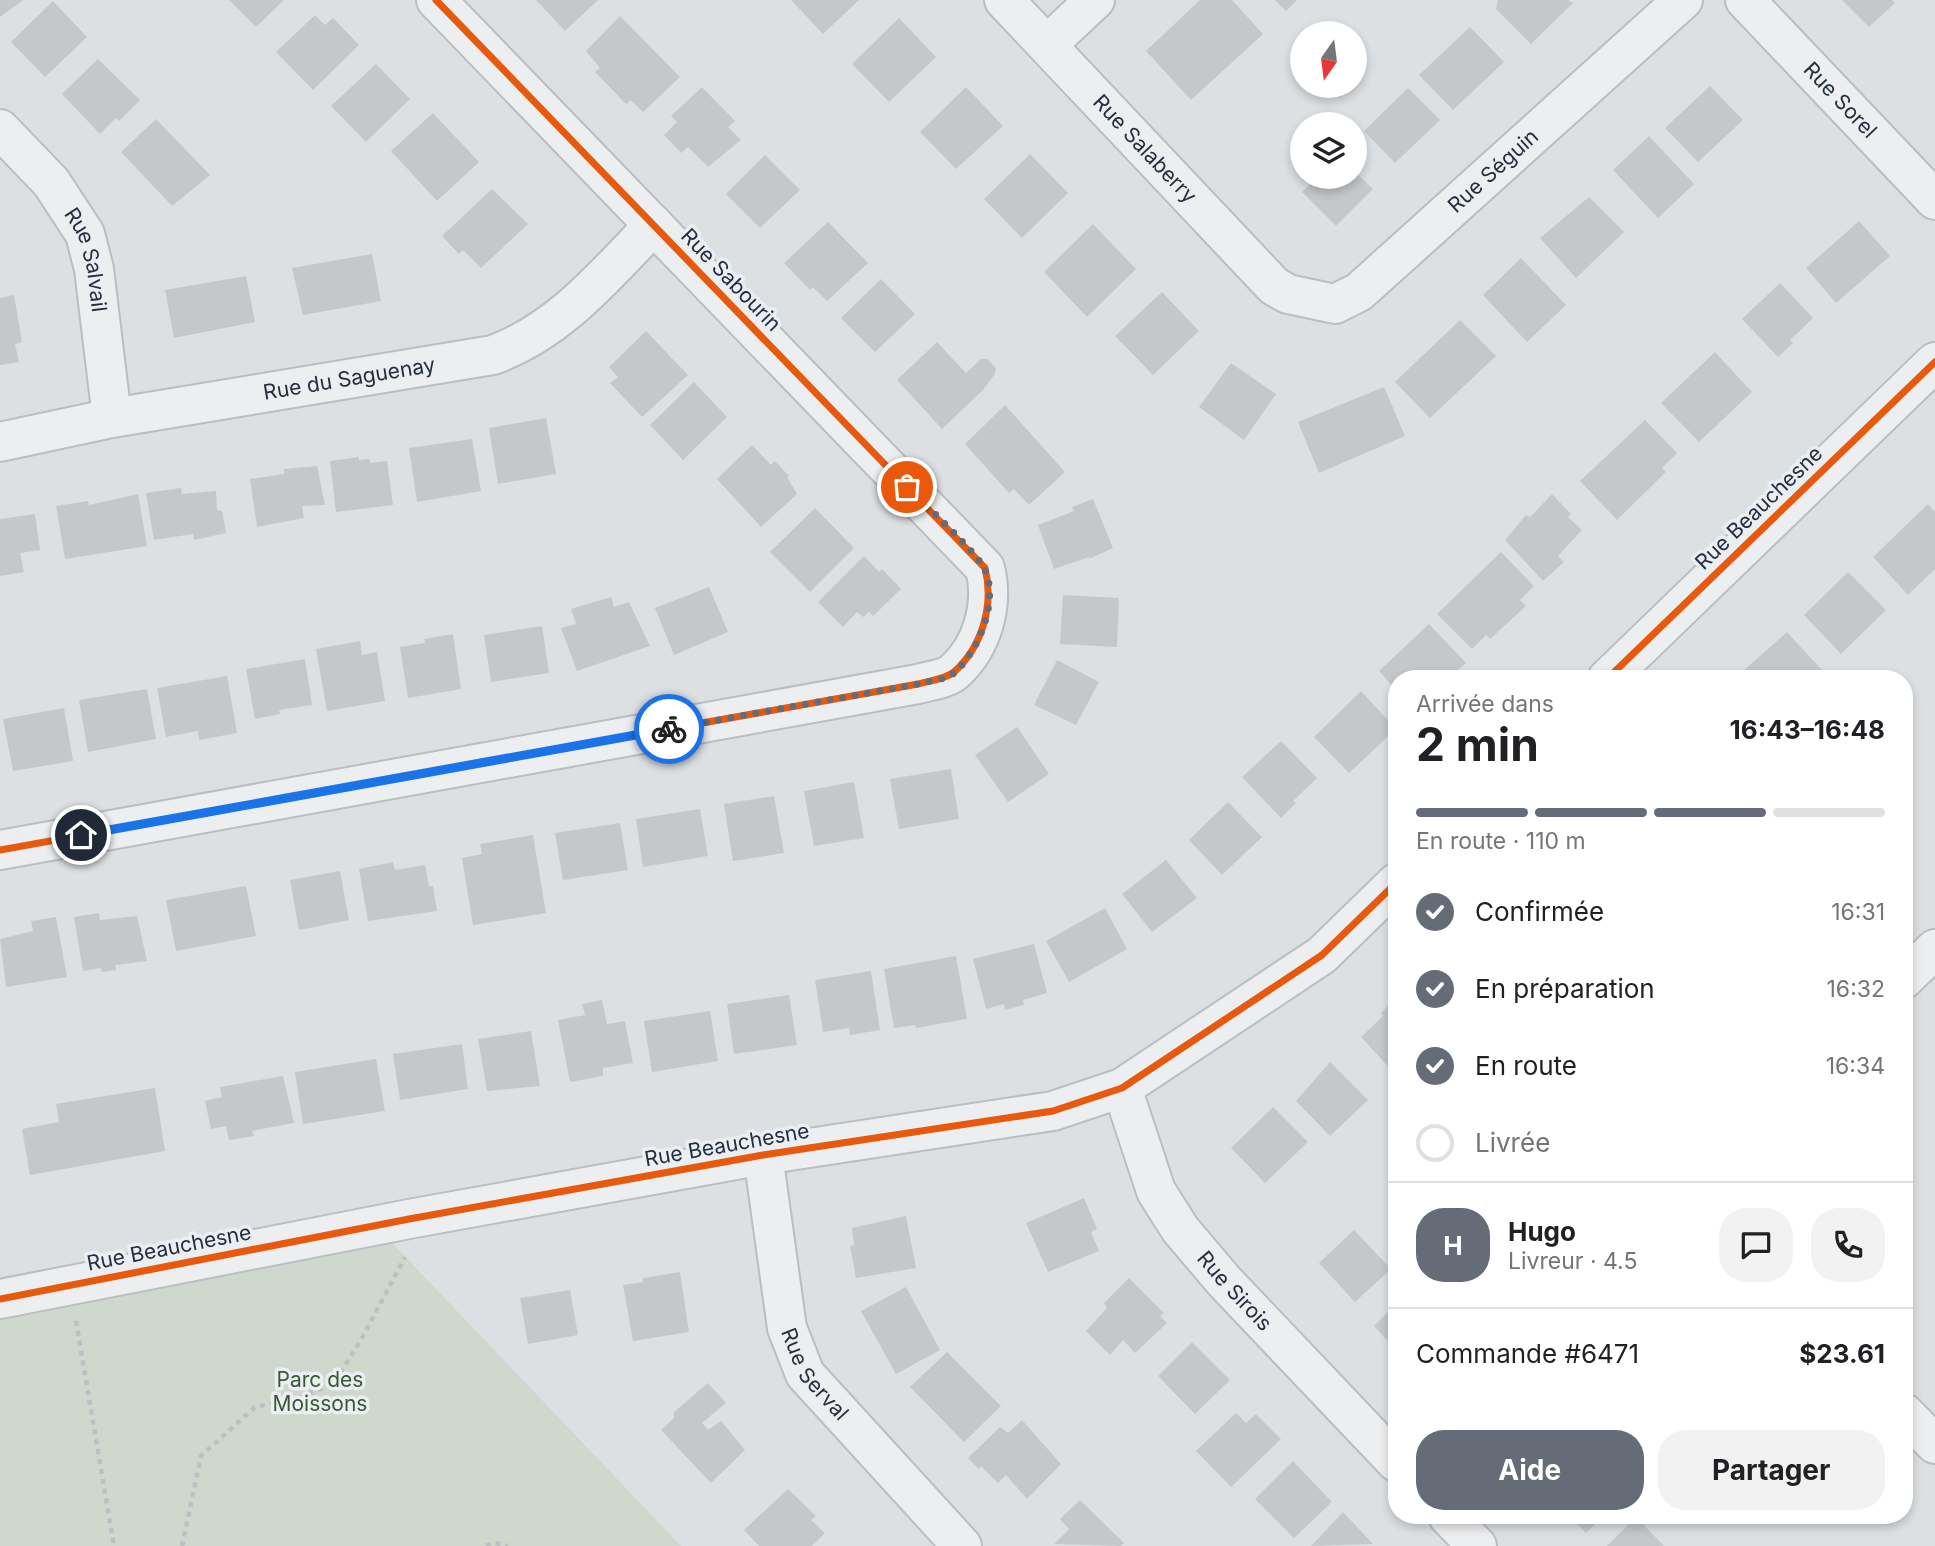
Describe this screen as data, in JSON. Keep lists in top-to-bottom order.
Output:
{
  "streets": {
    "street": [
      "Rue Sorel",
      "Rue Salaberry",
      "Rue Séguin",
      "Rue Salvail",
      "Rue Sabourin",
      "Rue du Saguenay",
      "Rue Beauchesne",
      "Rue Sirois",
      "Rue Serval"
    ]
  },
  "crossings": [
    ["Rue Salaberry", "Rue Séguin"],
    ["Rue Salvail", "Rue du Saguenay"],
    ["Rue Sabourin", "Rue du Saguenay"],
    ["Rue Beauchesne", "Rue Sirois"],
    ["Rue Beauchesne", "Rue Serval"]
  ],
  "parks": ["Parc des Moissons"],
  "north": "bottom",
  "page": {
    "heading": ["2 min", "Arrivée dans", "16:43–16:48"],
    "panel": [
      "Hugo",
      "Livreur · 4.5",
      "Commande #6471",
      "$23.61"
    ],
    "bar": "En route · 110 m",
    "list": [
      ["Confirmée", "16:31"],
      ["En préparation", "16:32"],
      ["En route", "16:34"],
      "Livrée"
    ],
    "round": "H",
    "buttons": ["Aide", "Partager"]
  }
}
